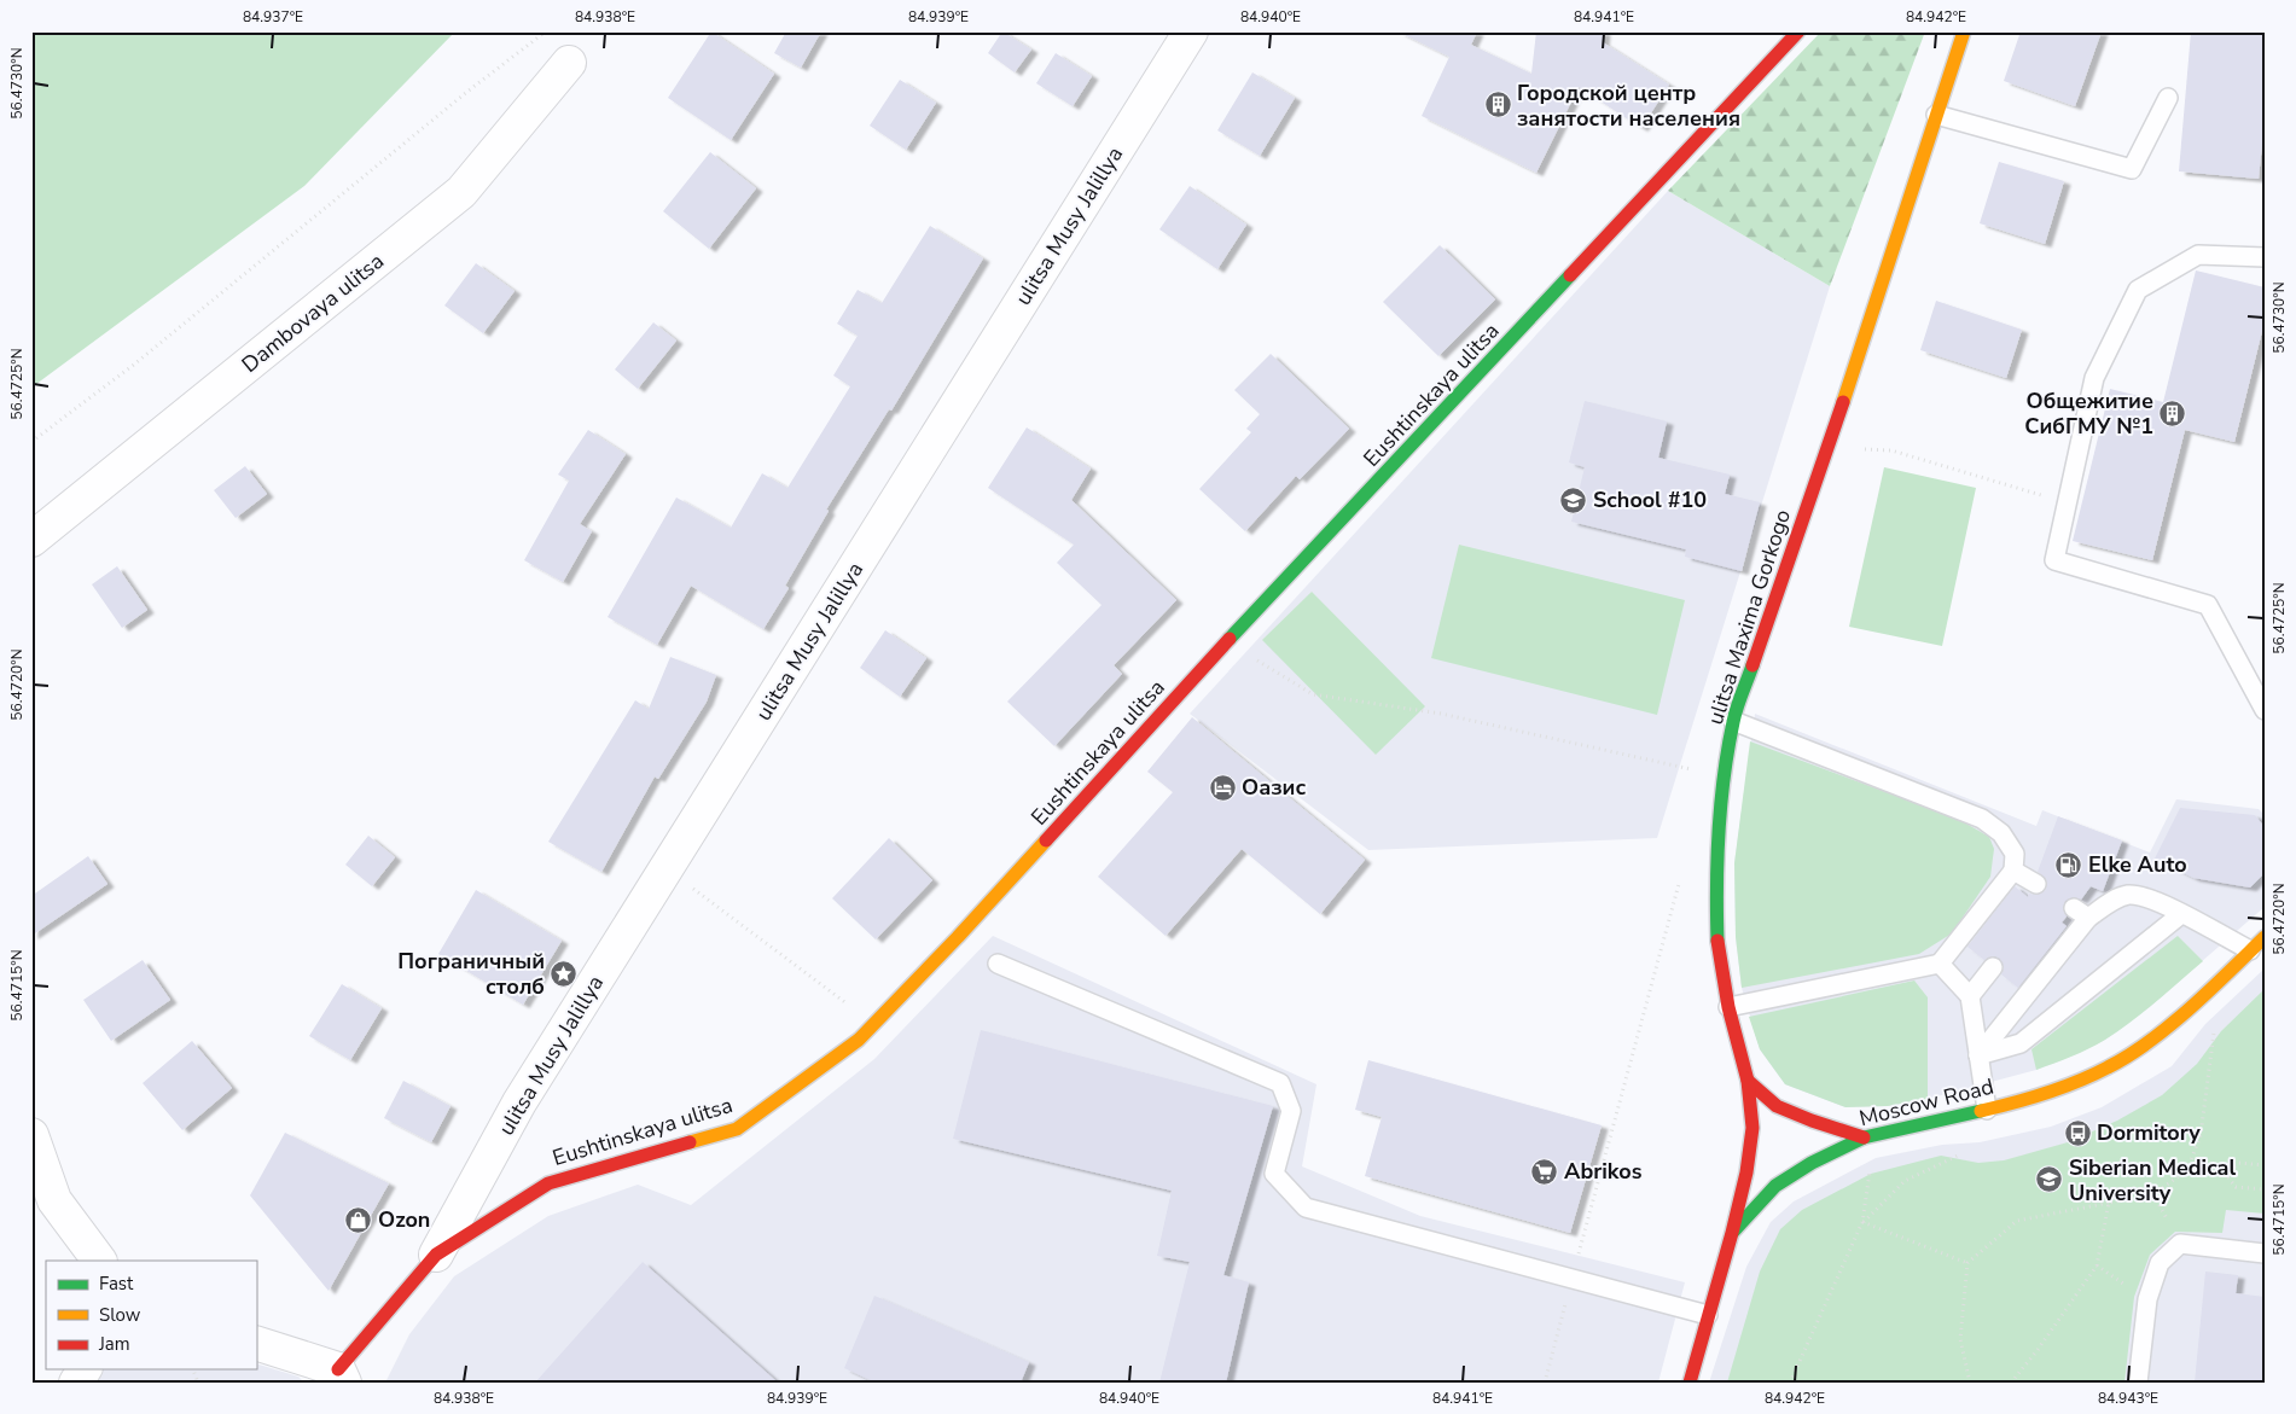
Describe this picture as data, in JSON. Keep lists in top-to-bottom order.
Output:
{
  "streets": {
    "main road": ["Eushtinskaya ulitsa", "ulitsa Maxima Gorkogo", "Moscow Road"],
    "street": ["ulitsa Musy Jalillya", "Dambovaya ulitsa"]
  },
  "crossings": [
    ["ulitsa Musy Jalillya", "Eushtinskaya ulitsa"],
    ["ulitsa Maxima Gorkogo", "Moscow Road"]
  ],
  "places": {
    "building": ["Городской центр занятости населения", "Общежитие СибГМУ №1"],
    "school or university": ["School #10", "Siberian Medical University"],
    "hotel": ["Оазис"],
    "fuel station": ["Elke Auto"],
    "place": ["Пограничный столб"],
    "bus stop": ["Dormitory"],
    "supermarket": ["Abrikos"],
    "shop": ["Ozon"]
  },
  "legend": ["Fast", "Slow", "Jam"],
  "coordinates": [
    "84.937°E",
    "84.938°E",
    "84.939°E",
    "84.940°E",
    "84.941°E",
    "84.942°E",
    "56.4730°N",
    "56.4725°N",
    "56.4720°N",
    "56.4715°N",
    "84.943°E"
  ]
}
